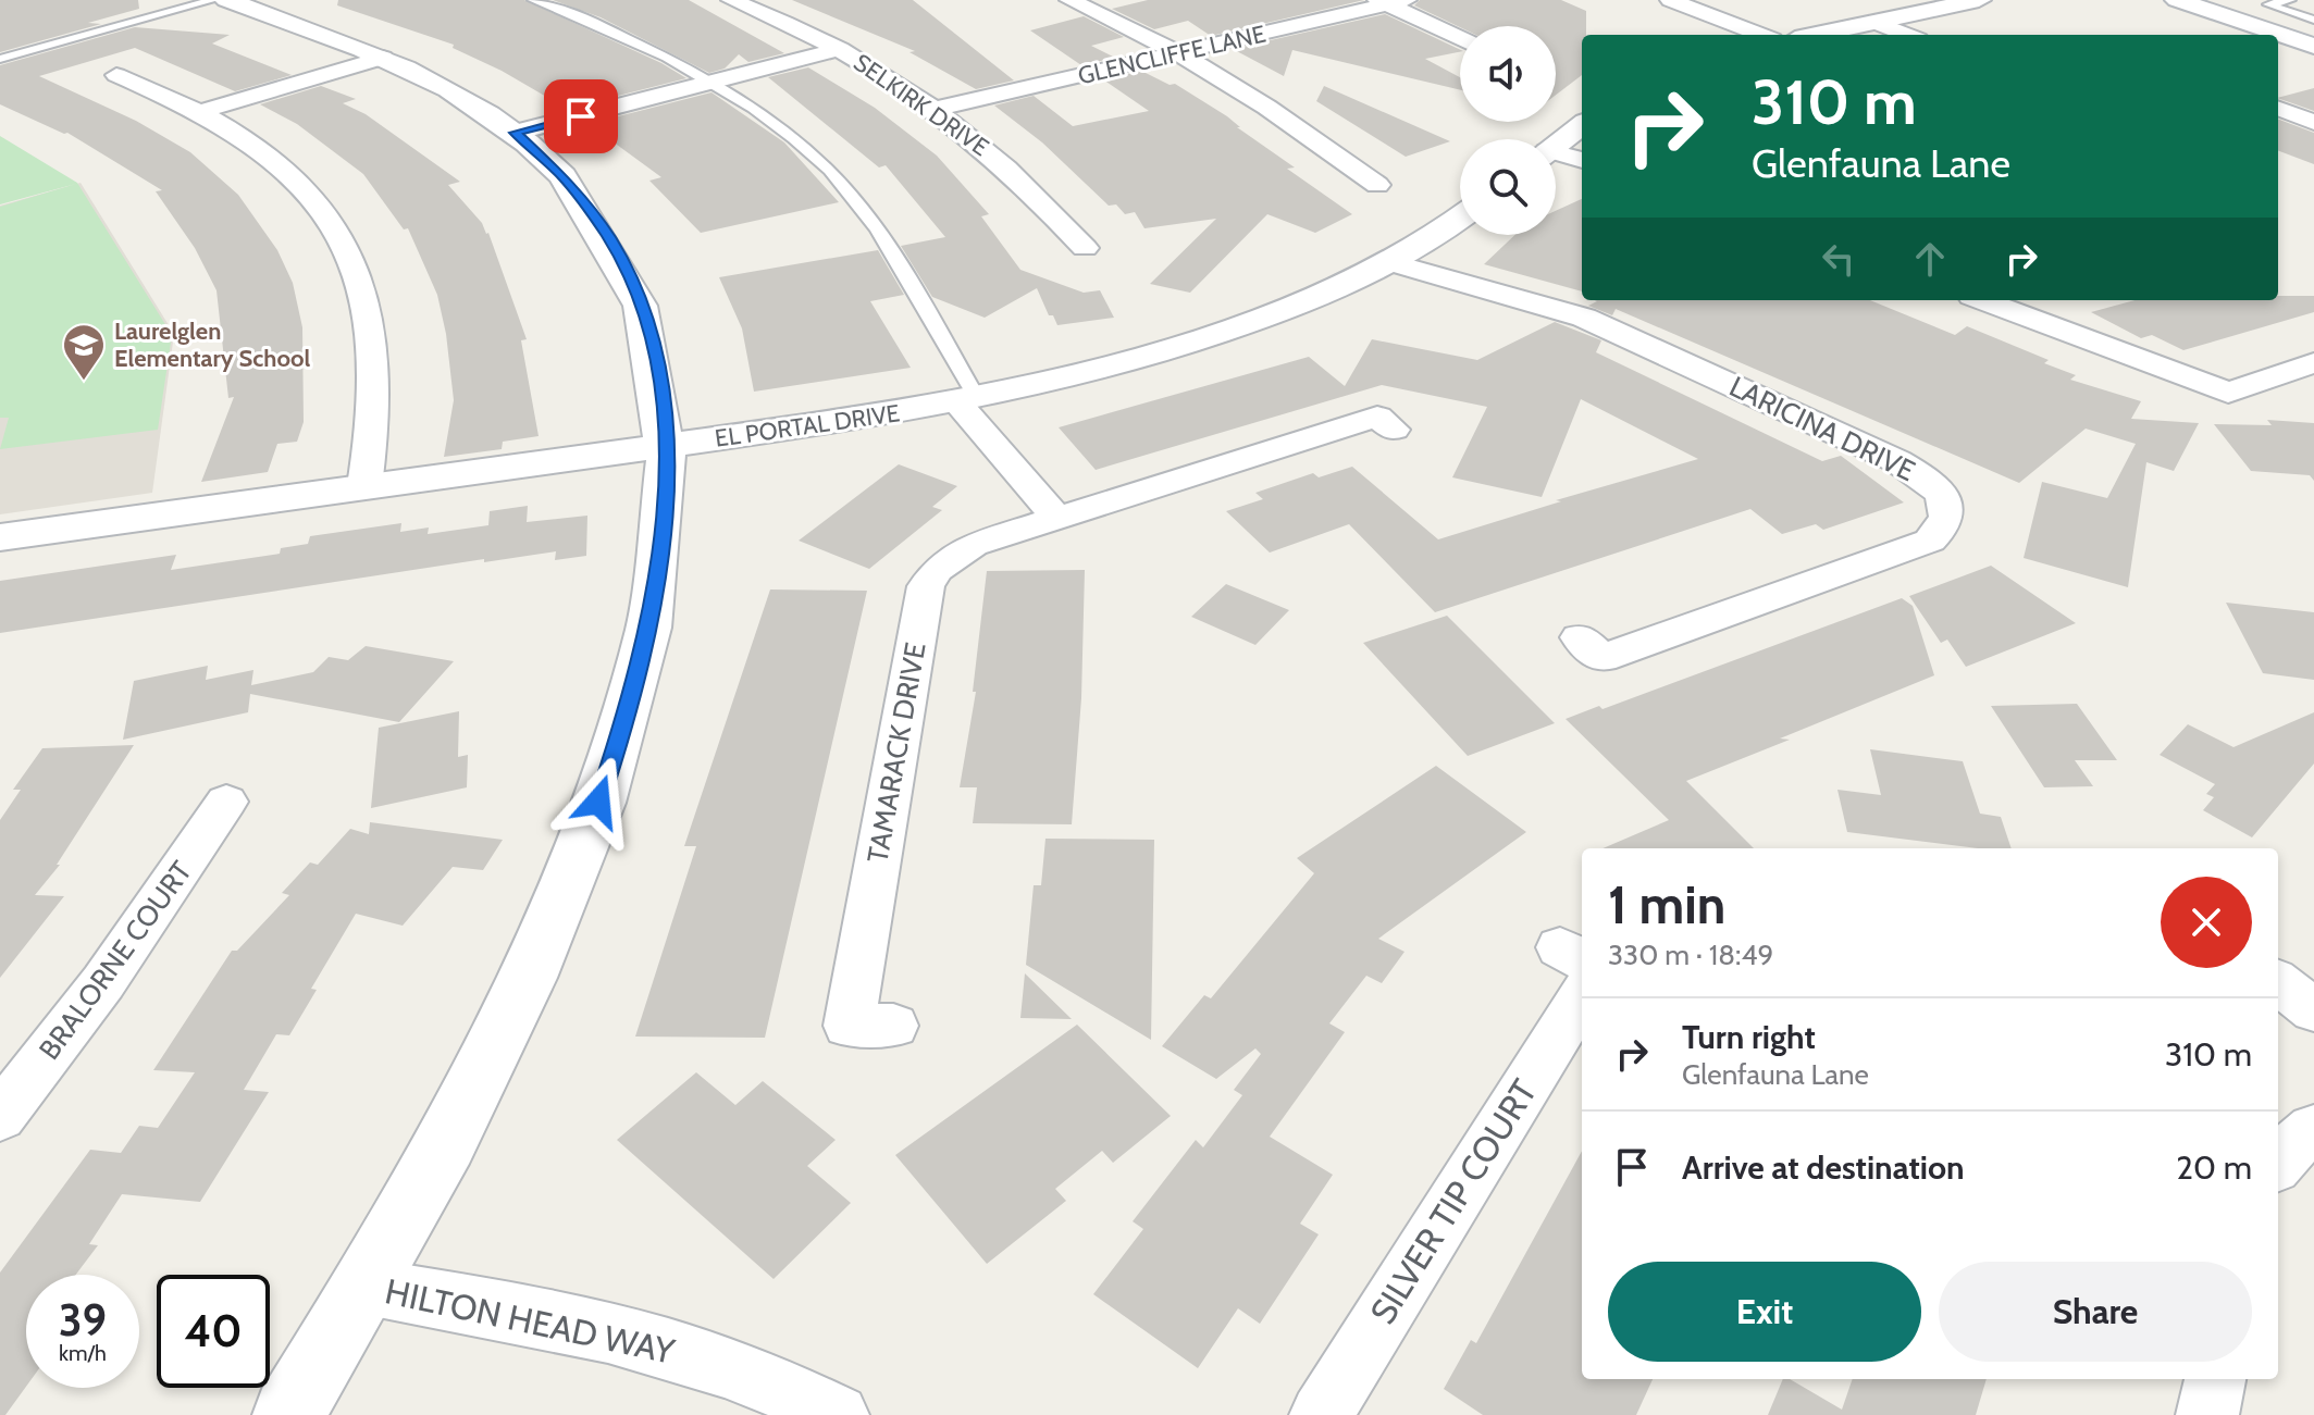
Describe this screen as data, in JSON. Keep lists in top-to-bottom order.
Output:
{
  "streets": {
    "street": [
      "GLENCLIFFE LANE",
      "SELKIRK DRIVE",
      "EL PORTAL DRIVE",
      "LARICINA DRIVE",
      "TAMARACK DRIVE",
      "BRALORNE COURT",
      "SILVER TIP COURT",
      "HILTON HEAD WAY"
    ]
  },
  "crossings": [
    ["GLENCLIFFE LANE", "SELKIRK DRIVE"],
    ["EL PORTAL DRIVE", "LARICINA DRIVE"]
  ],
  "places": {
    "school or university": ["Laurelglen Elementary School"]
  },
  "page": {
    "turn": ["310 m", "Glenfauna Lane"],
    "heading": ["1 min", "330 m · 18:49"],
    "list": [
      {
        "name": "Turn right",
        "note": "Glenfauna Lane",
        "value": "310 m"
      },
      {
        "name": "Arrive at destination",
        "value": "20 m"
      }
    ],
    "buttons": ["Exit", "Share"],
    "speed": "39 km/h",
    "limit": "40"
  }
}
